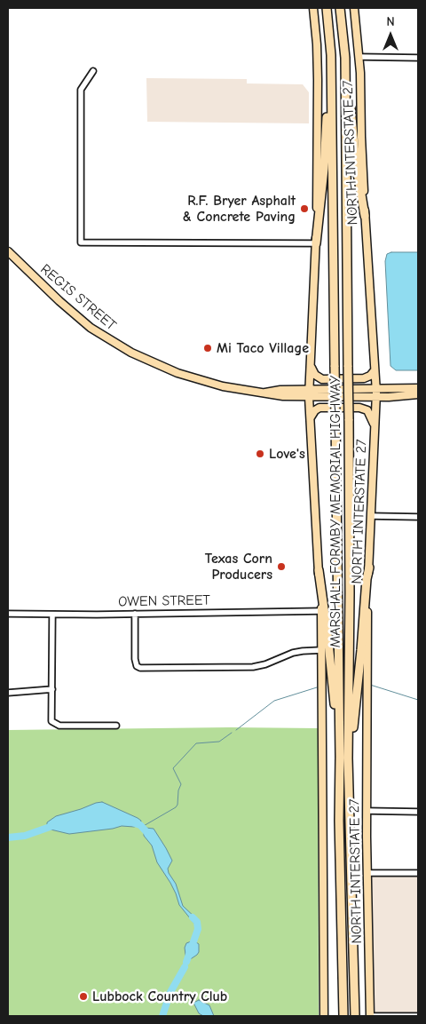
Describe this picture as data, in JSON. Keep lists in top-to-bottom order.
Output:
{
  "streets": {
    "highway": ["MARSHALL FORMBY MEMORIAL HIGHWAY"],
    "main road": ["NORTH INTERSTATE 27", "REGIS STREET"],
    "street": ["OWEN STREET"]
  },
  "crossings": [
    ["NORTH INTERSTATE 27", "REGIS STREET"],
    ["NORTH INTERSTATE 27", "OWEN STREET"]
  ],
  "places": [
    "R.F. Bryer Asphalt & Concrete Paving",
    "Mi Taco Village",
    "Love's",
    "Texas Corn Producers",
    "Lubbock Country Club"
  ],
  "north": "top"
}
